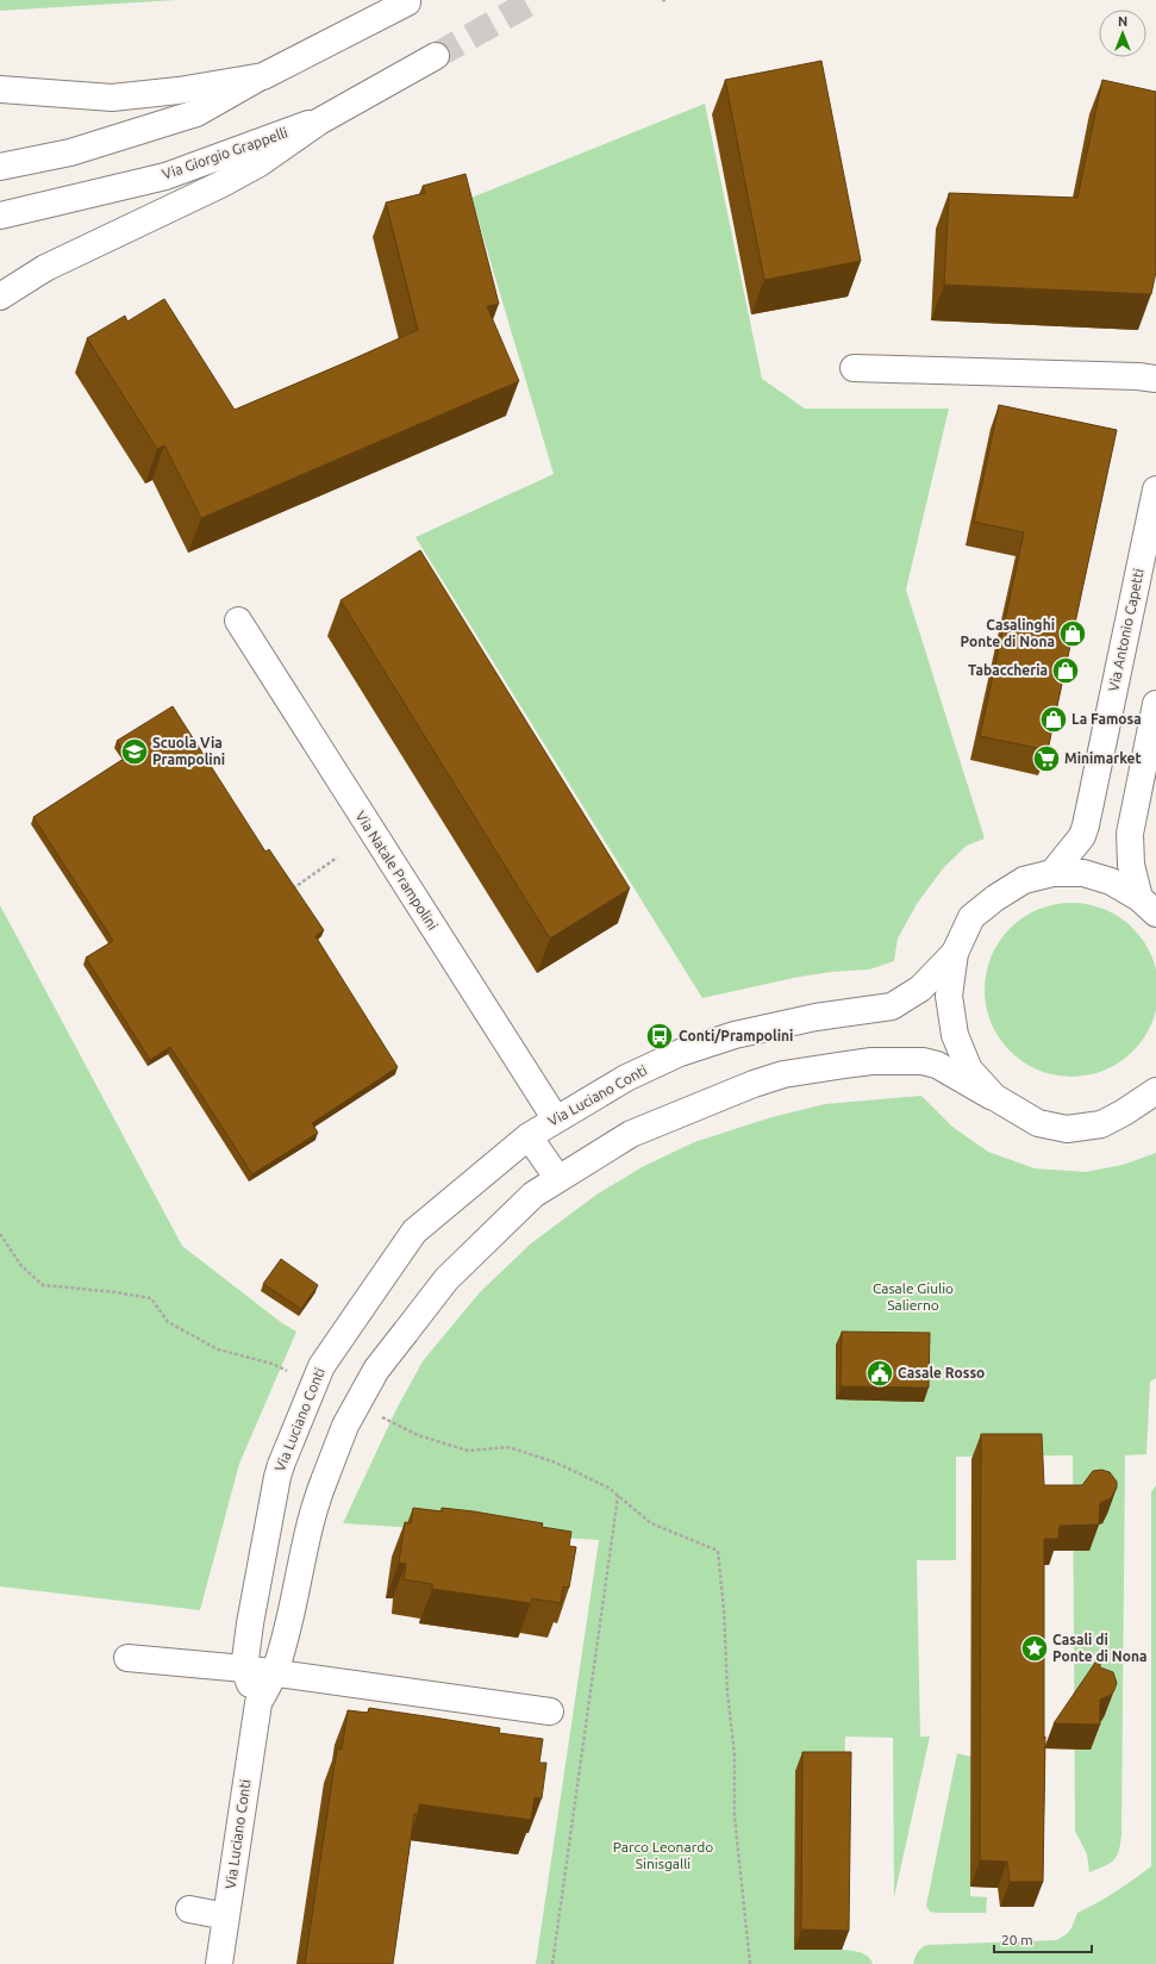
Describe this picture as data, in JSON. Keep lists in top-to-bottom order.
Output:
{
  "streets": {
    "street": [
      "Via Giorgio Grappelli",
      "Via Antonio Capetti",
      "Via Natale Prampolini",
      "Via Luciano Conti"
    ]
  },
  "crossings": [
    ["Via Natale Prampolini", "Via Luciano Conti"]
  ],
  "parks": ["Casale Giulio Salierno", "Parco Leonardo Sinisgalli"],
  "places": {
    "shop": ["Casalinghi Ponte di Nona", "Tabaccheria", "La Famosa"],
    "school or university": ["Scuola Via Prampolini"],
    "supermarket": ["Minimarket"],
    "bus stop": ["Conti/Prampolini"],
    "public building": ["Casale Rosso"],
    "place": ["Casali di Ponte di Nona"]
  },
  "scale_bar": "20 m",
  "north": "top"
}
